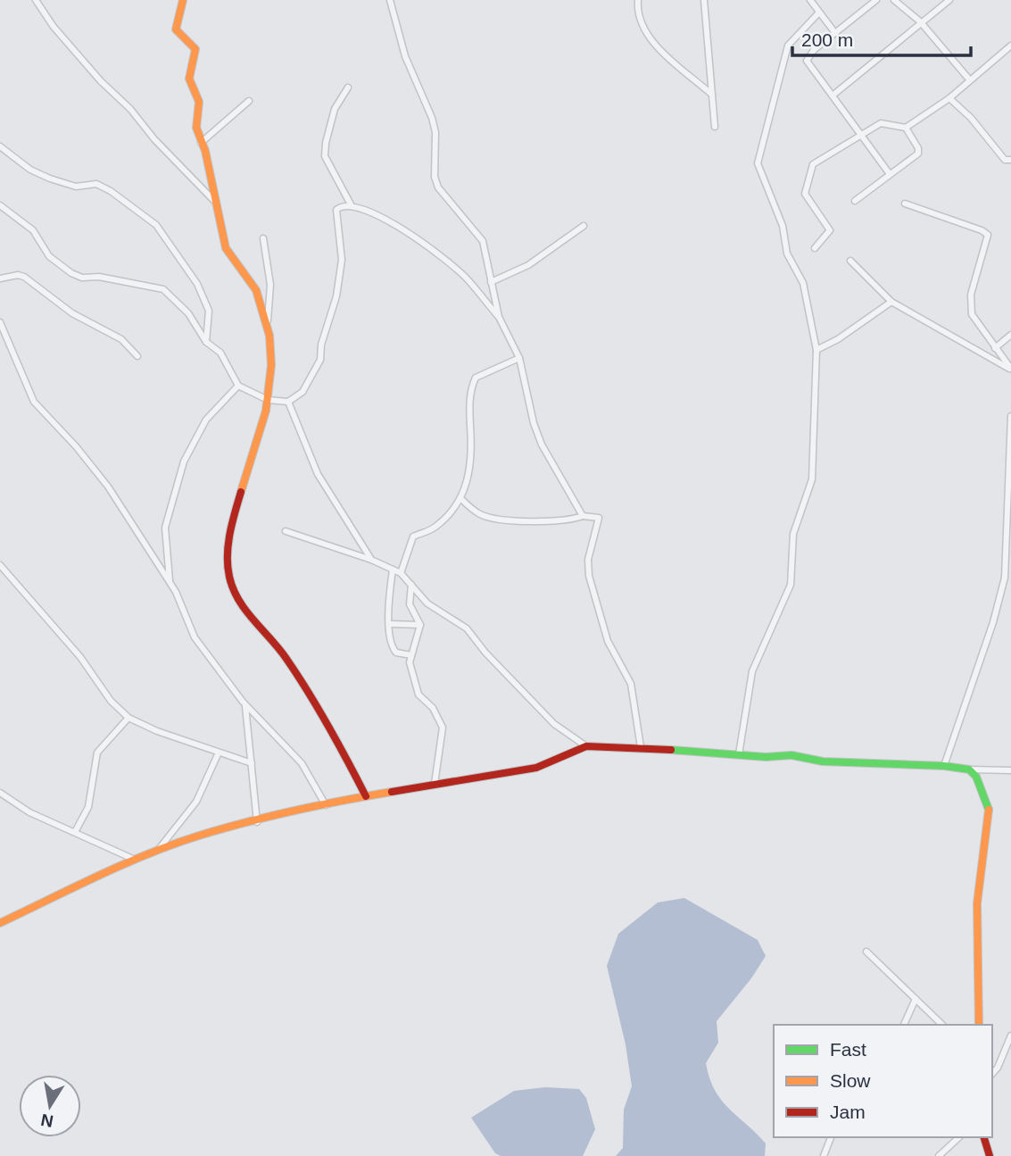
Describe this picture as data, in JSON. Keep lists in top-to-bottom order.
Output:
{
  "legend": ["Fast", "Slow", "Jam"],
  "scale_bar": "200 m",
  "north": "bottom"
}
